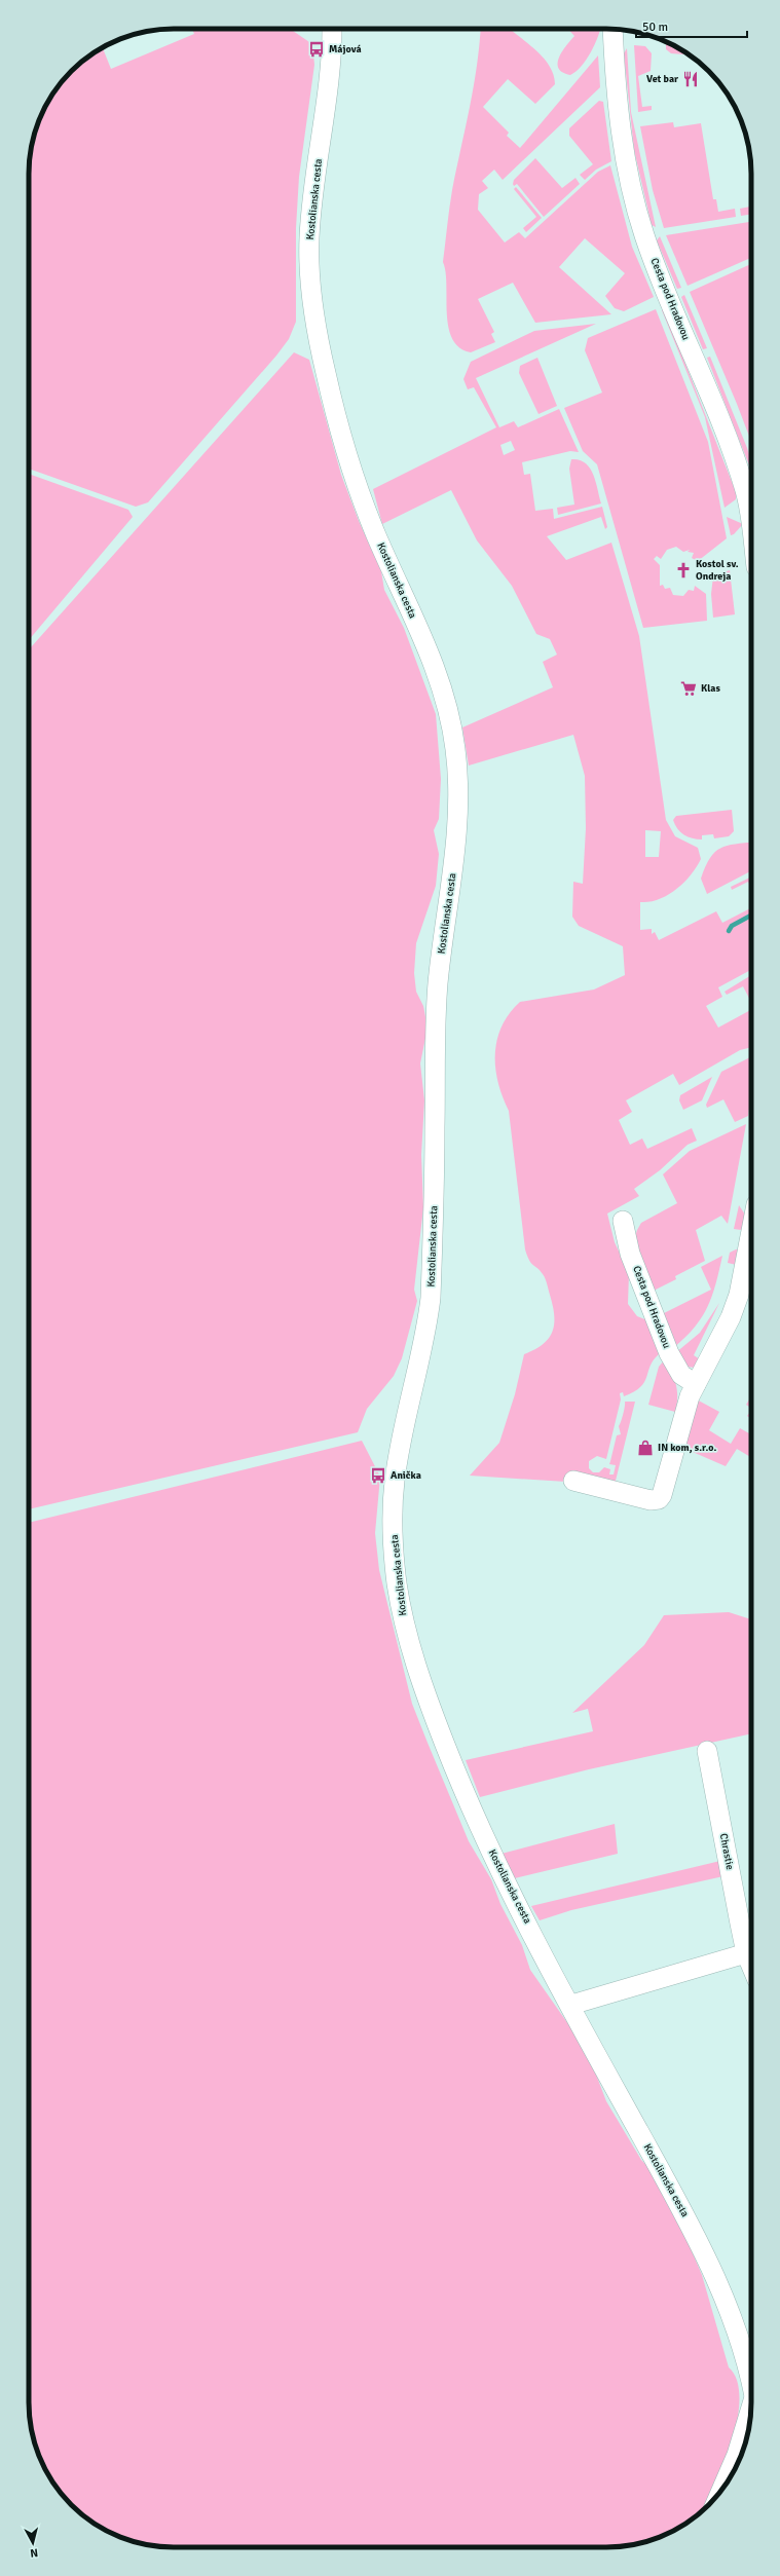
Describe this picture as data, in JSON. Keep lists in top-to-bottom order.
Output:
{
  "streets": {
    "street": ["Kostolianska cesta", "Cesta pod Hradovou", "Chrastie"]
  },
  "places": {
    "bus stop": ["Májová", "Anička"],
    "restaurant": ["Vet bar"],
    "church": ["Kostol sv. Ondreja"],
    "supermarket": ["Klas"],
    "shop": ["IN kom, s.r.o."]
  },
  "scale_bar": "50 m",
  "north": "bottom"
}
